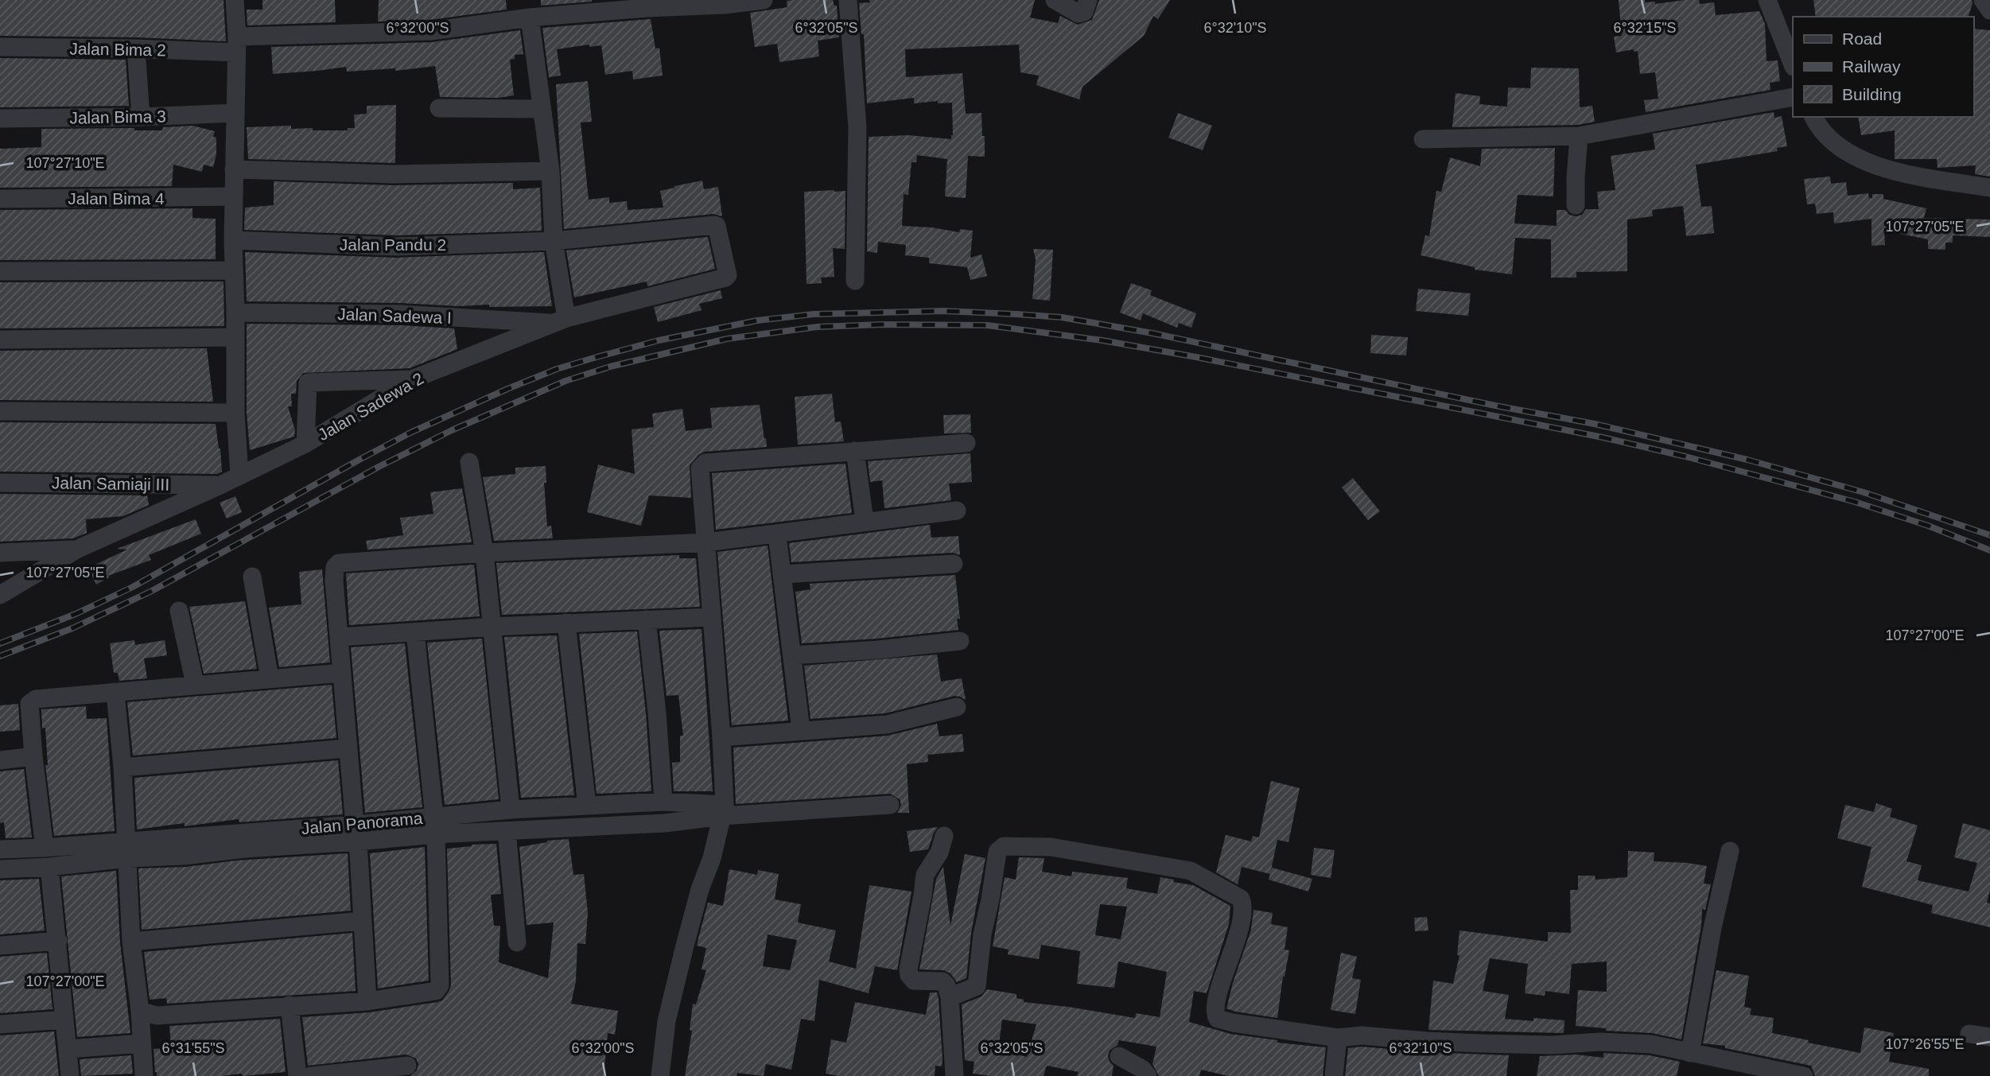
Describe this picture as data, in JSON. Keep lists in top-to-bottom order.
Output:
{
  "streets": {
    "street": [
      "Jalan Bima 2",
      "Jalan Bima 3",
      "Jalan Bima 4",
      "Jalan Pandu 2",
      "Jalan Sadewa I",
      "Jalan Sadewa 2",
      "Jalan Samiaji III",
      "Jalan Panorama"
    ]
  },
  "crossings": [
    ["Jalan Pandu 2", "Jalan Sadewa I"],
    ["Jalan Pandu 2", "Jalan Sadewa 2"],
    ["Jalan Sadewa I", "Jalan Sadewa 2"],
    ["Jalan Sadewa 2", "Jalan Samiaji III"]
  ],
  "legend": ["Road", "Railway", "Building"],
  "coordinates": [
    "6°32'00\"S",
    "6°32'05\"S",
    "6°32'10\"S",
    "6°32'15\"S",
    "107°27'10\"E",
    "107°27'05\"E",
    "107°27'00\"E",
    "107°26'55\"E",
    "6°31'55\"S"
  ]
}
